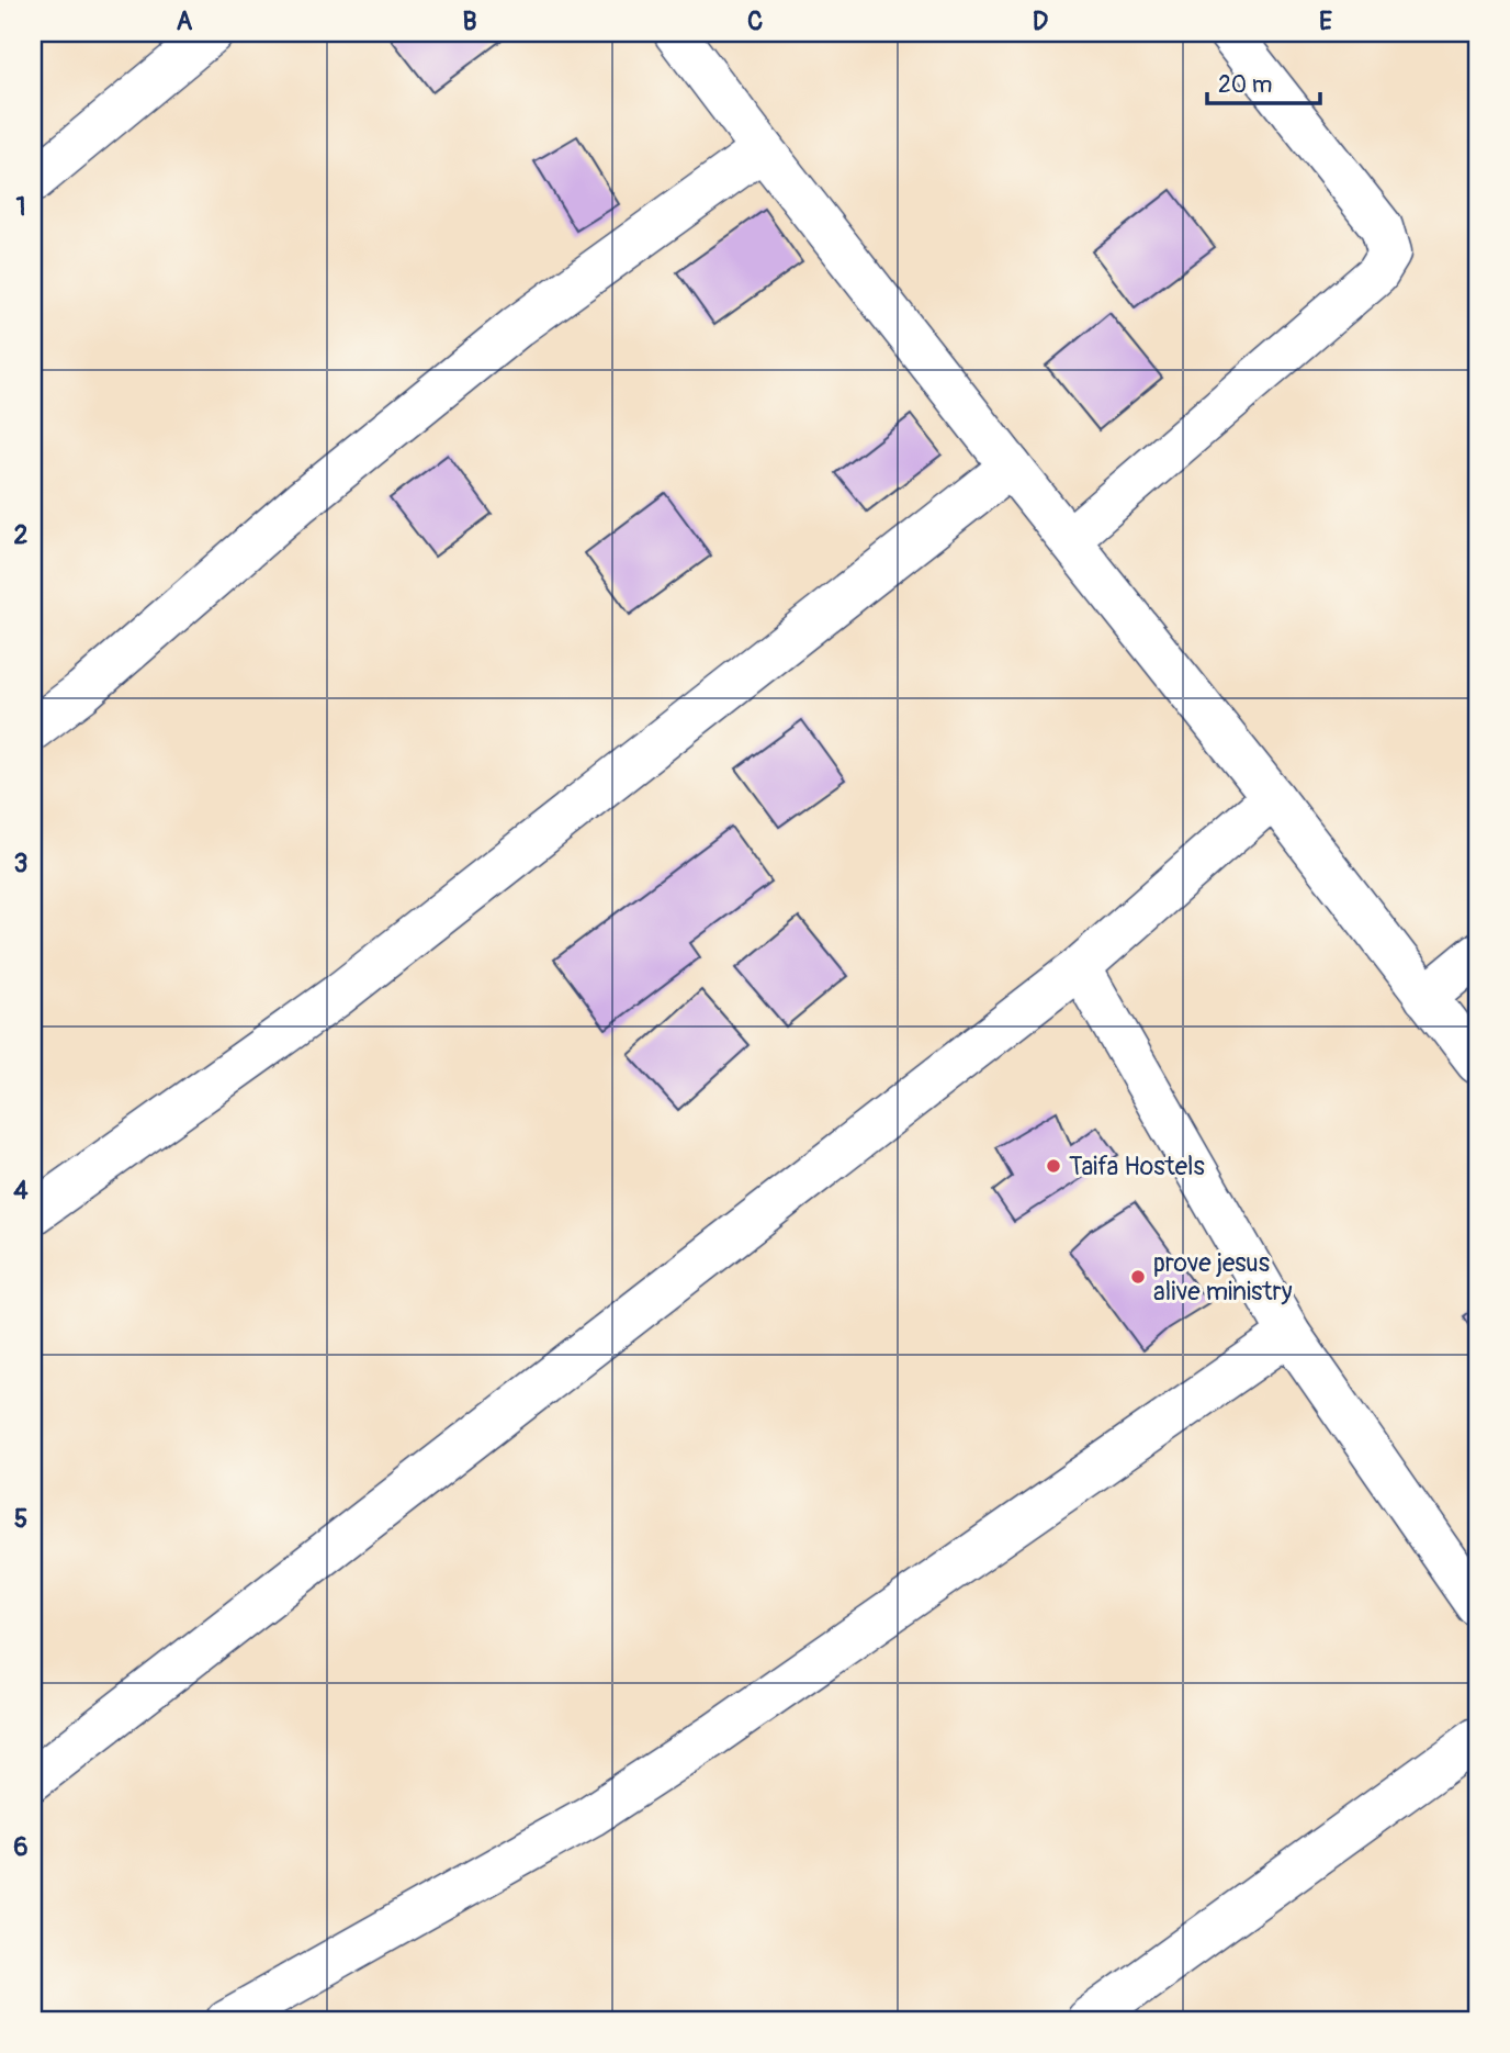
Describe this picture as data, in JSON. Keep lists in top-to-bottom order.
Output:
{
  "places": ["Taifa Hostels", "prove jesus alive ministry"],
  "scale_bar": "20 m",
  "grid": {
    "columns": [
      "A",
      "B",
      "C",
      "D",
      "E"
    ],
    "rows": [
      "1",
      "2",
      "3",
      "4",
      "5",
      "6"
    ]
  }
}
